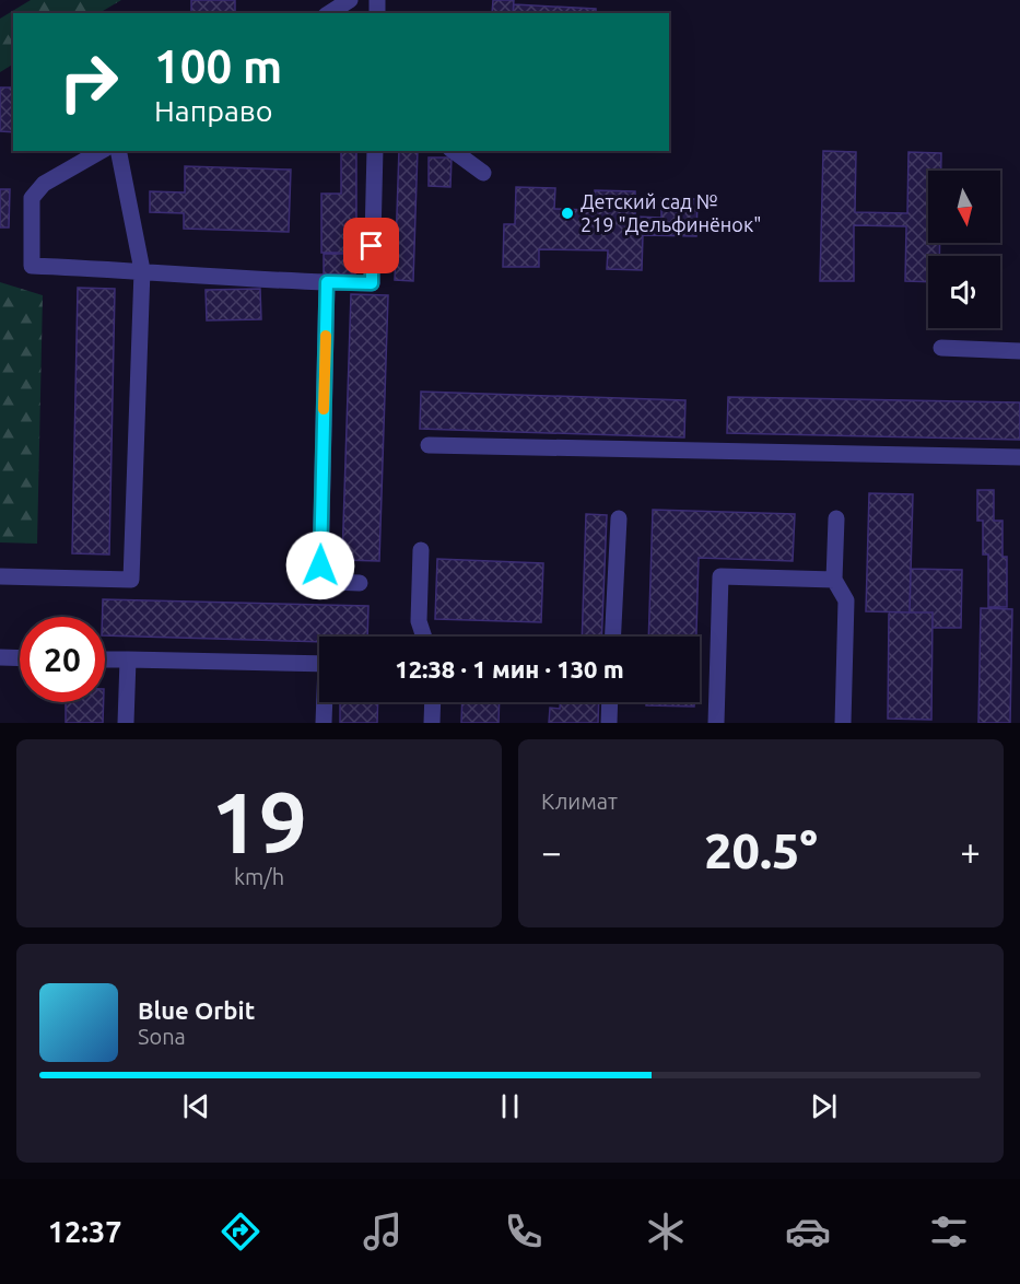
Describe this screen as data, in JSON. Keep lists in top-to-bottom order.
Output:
{
  "places": ["Детский сад № 219 \"Дельфинёнок\""],
  "north": "bottom",
  "page": {
    "turn": ["100 m", "Направо"],
    "limit": "20",
    "trip": "12:38 · 1 мин · 130 m",
    "tile": [
      ["19", "km/h"],
      "Климат"
    ],
    "heat": ["−", "20.5°", "+"],
    "song": ["Blue Orbit", "Sona"],
    "tabs": "12:37"
  }
}
